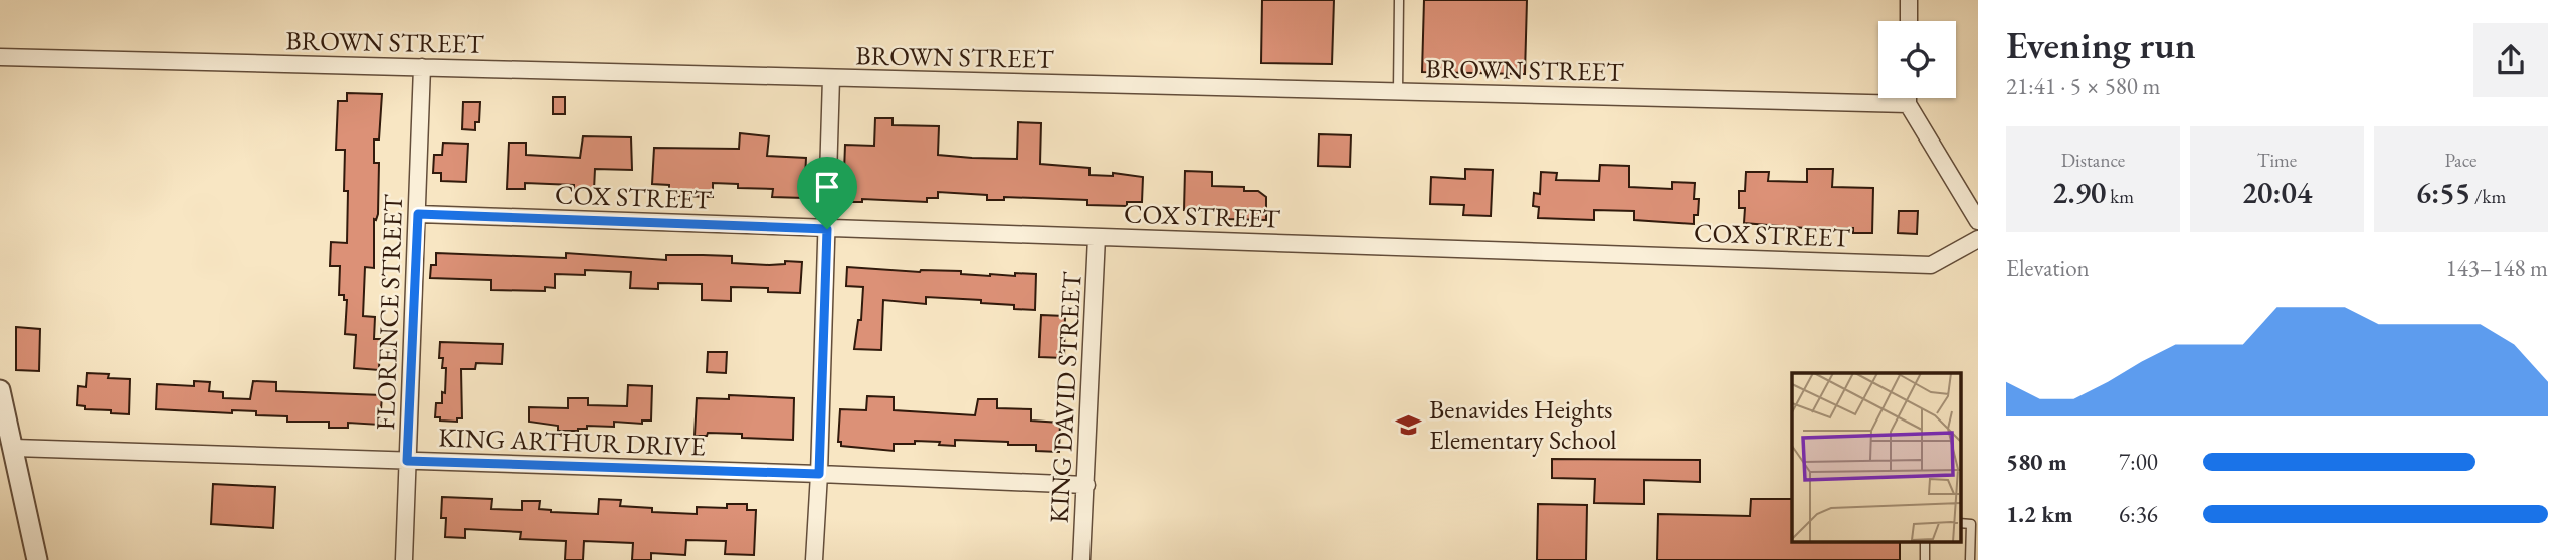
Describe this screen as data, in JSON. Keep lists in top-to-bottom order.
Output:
{
  "streets": {
    "street": [
      "BROWN STREET",
      "COX STREET",
      "FLORENCE STREET",
      "KING DAVID STREET",
      "KING ARTHUR DRIVE"
    ]
  },
  "crossings": [
    ["BROWN STREET", "FLORENCE STREET"],
    ["COX STREET", "FLORENCE STREET"],
    ["COX STREET", "KING DAVID STREET"],
    ["FLORENCE STREET", "KING ARTHUR DRIVE"],
    ["KING DAVID STREET", "KING ARTHUR DRIVE"]
  ],
  "places": {
    "school or university": ["Benavides Heights Elementary School"]
  },
  "page": {
    "heading": ["Evening run", "21:41 · 5 × 580 m"],
    "stats": [
      ["Distance", "2.90 km"],
      ["Time", "20:04"],
      ["Pace", "6:55 /km"]
    ],
    "chart": ["Elevation", "143–148 m"],
    "list": [
      {
        "name": "580 m",
        "note": "7:00"
      },
      {
        "name": "1.2 km",
        "note": "6:36"
      }
    ]
  }
}
